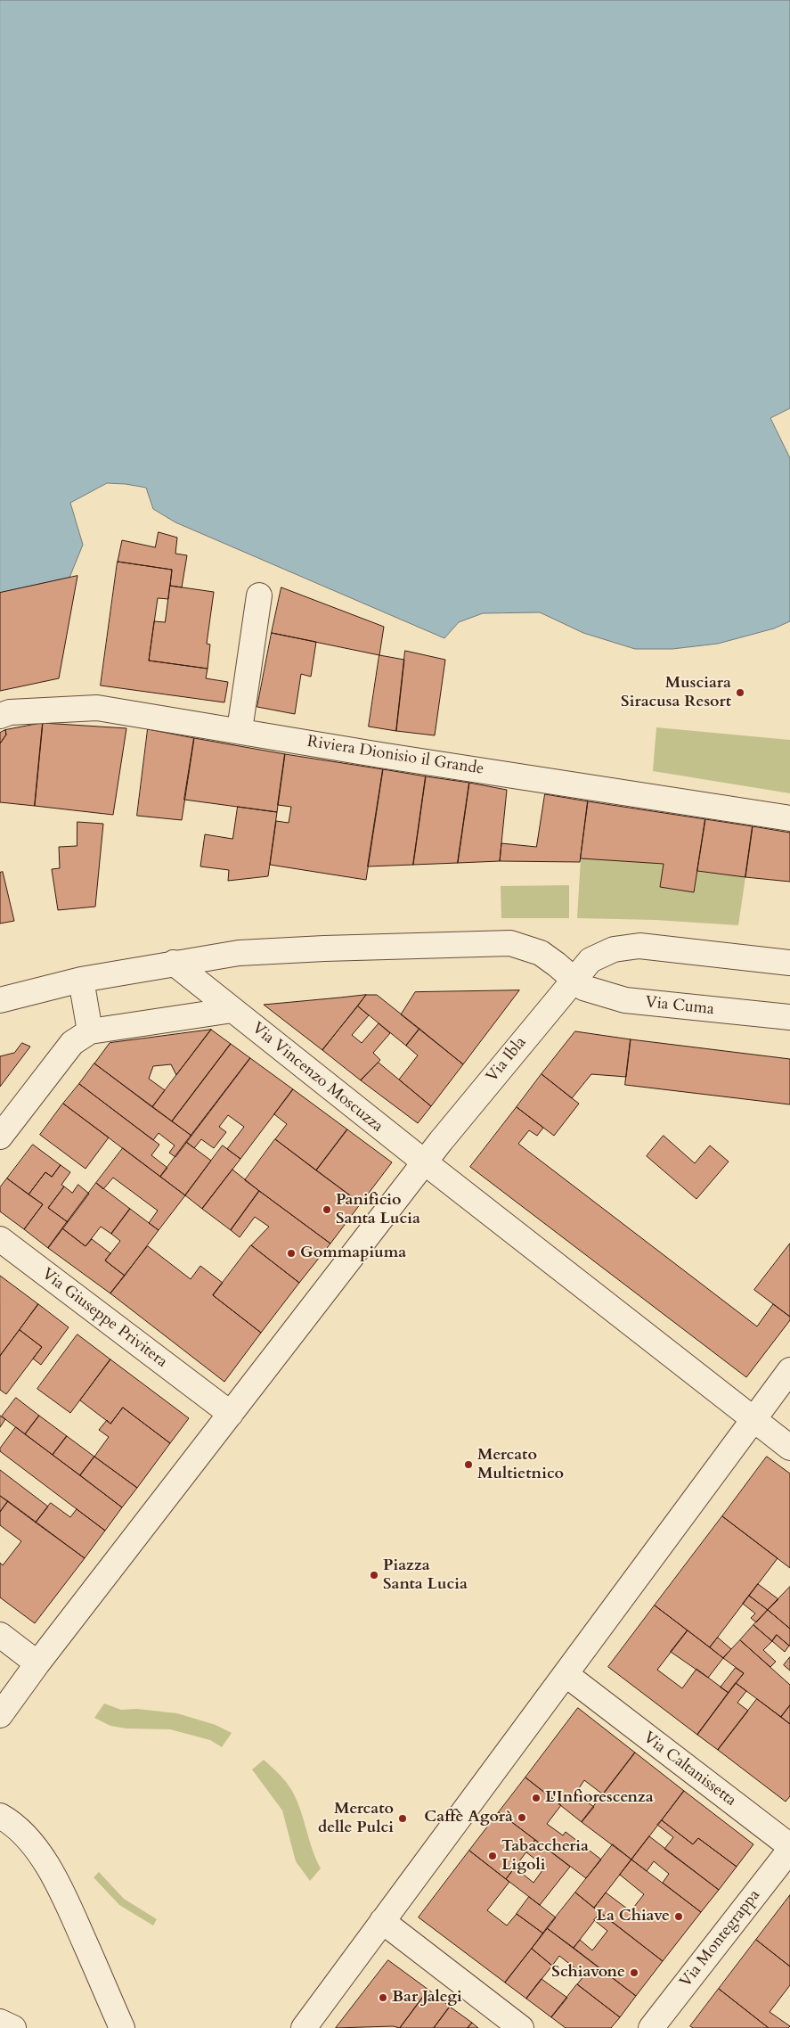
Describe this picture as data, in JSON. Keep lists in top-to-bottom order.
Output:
{
  "streets": {
    "street": [
      "Riviera Dionisio il Grande",
      "Via Cuma",
      "Via Ibla",
      "Via Vincenzo Moscuzza",
      "Via Giuseppe Privitera",
      "Via Caltanissetta",
      "Via Montegrappa"
    ]
  },
  "crossings": [
    ["Via Cuma", "Via Ibla"],
    ["Via Cuma", "Via Vincenzo Moscuzza"],
    ["Via Ibla", "Via Vincenzo Moscuzza"],
    ["Via Ibla", "Via Giuseppe Privitera"],
    ["Via Caltanissetta", "Via Montegrappa"]
  ],
  "places": [
    "Musciara Siracusa Resort",
    "Panificio Santa Lucia",
    "Gommapiuma",
    "Mercato Multietnico",
    "Piazza Santa Lucia",
    "L'Infiorescenza",
    "Caffè Agorà",
    "Mercato delle Pulci",
    "Tabaccheria Ligoli",
    "La Chiave",
    "Schiavone",
    "Bar Jalegi"
  ]
}
